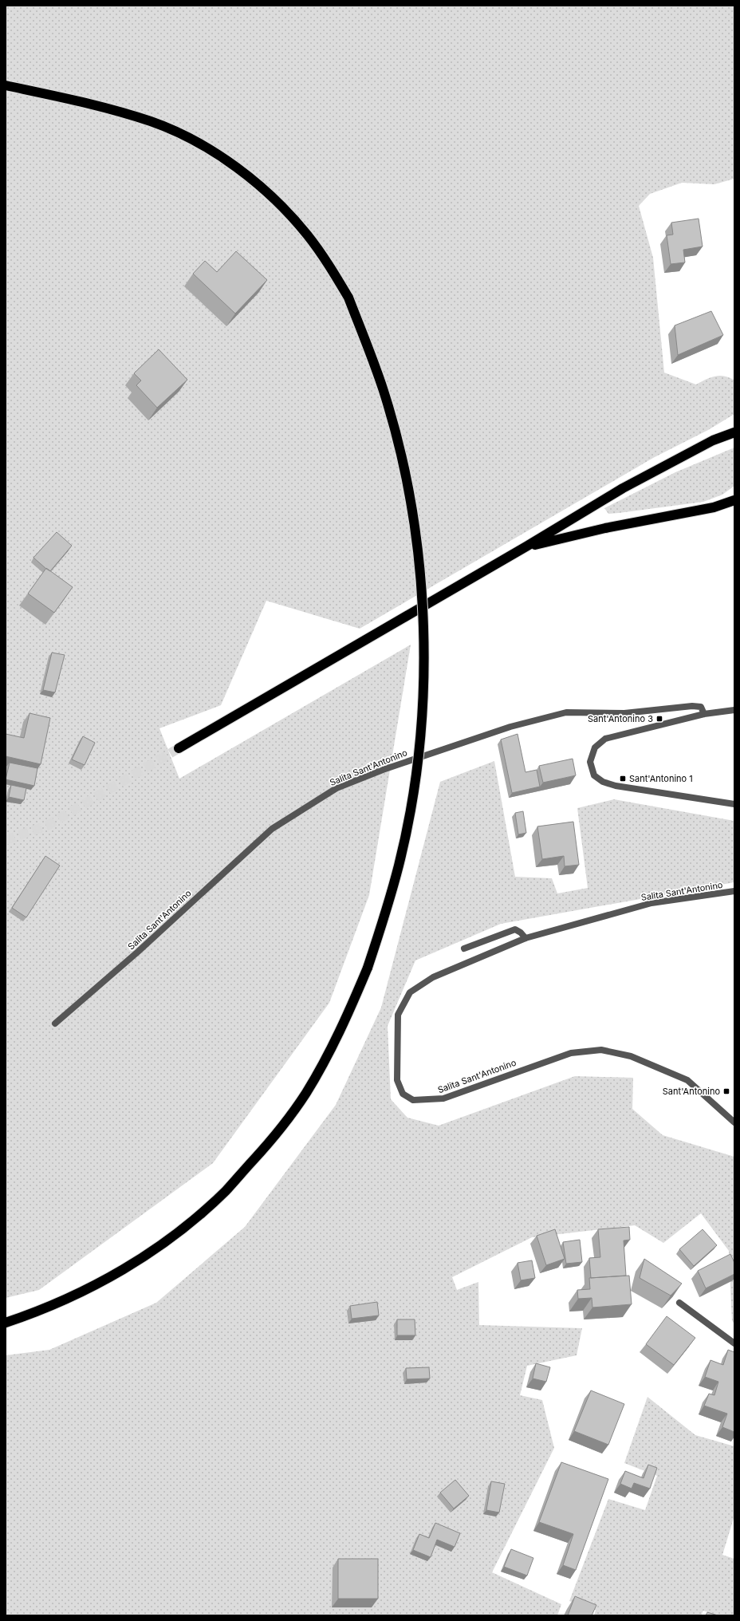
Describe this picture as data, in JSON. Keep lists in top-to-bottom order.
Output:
{
  "streets": {
    "street": ["Salita Sant'Antonino"]
  },
  "places": {
    "transit": ["Sant'Antonino 3", "Sant'Antonino 1", "Sant'Antonino"]
  }
}
